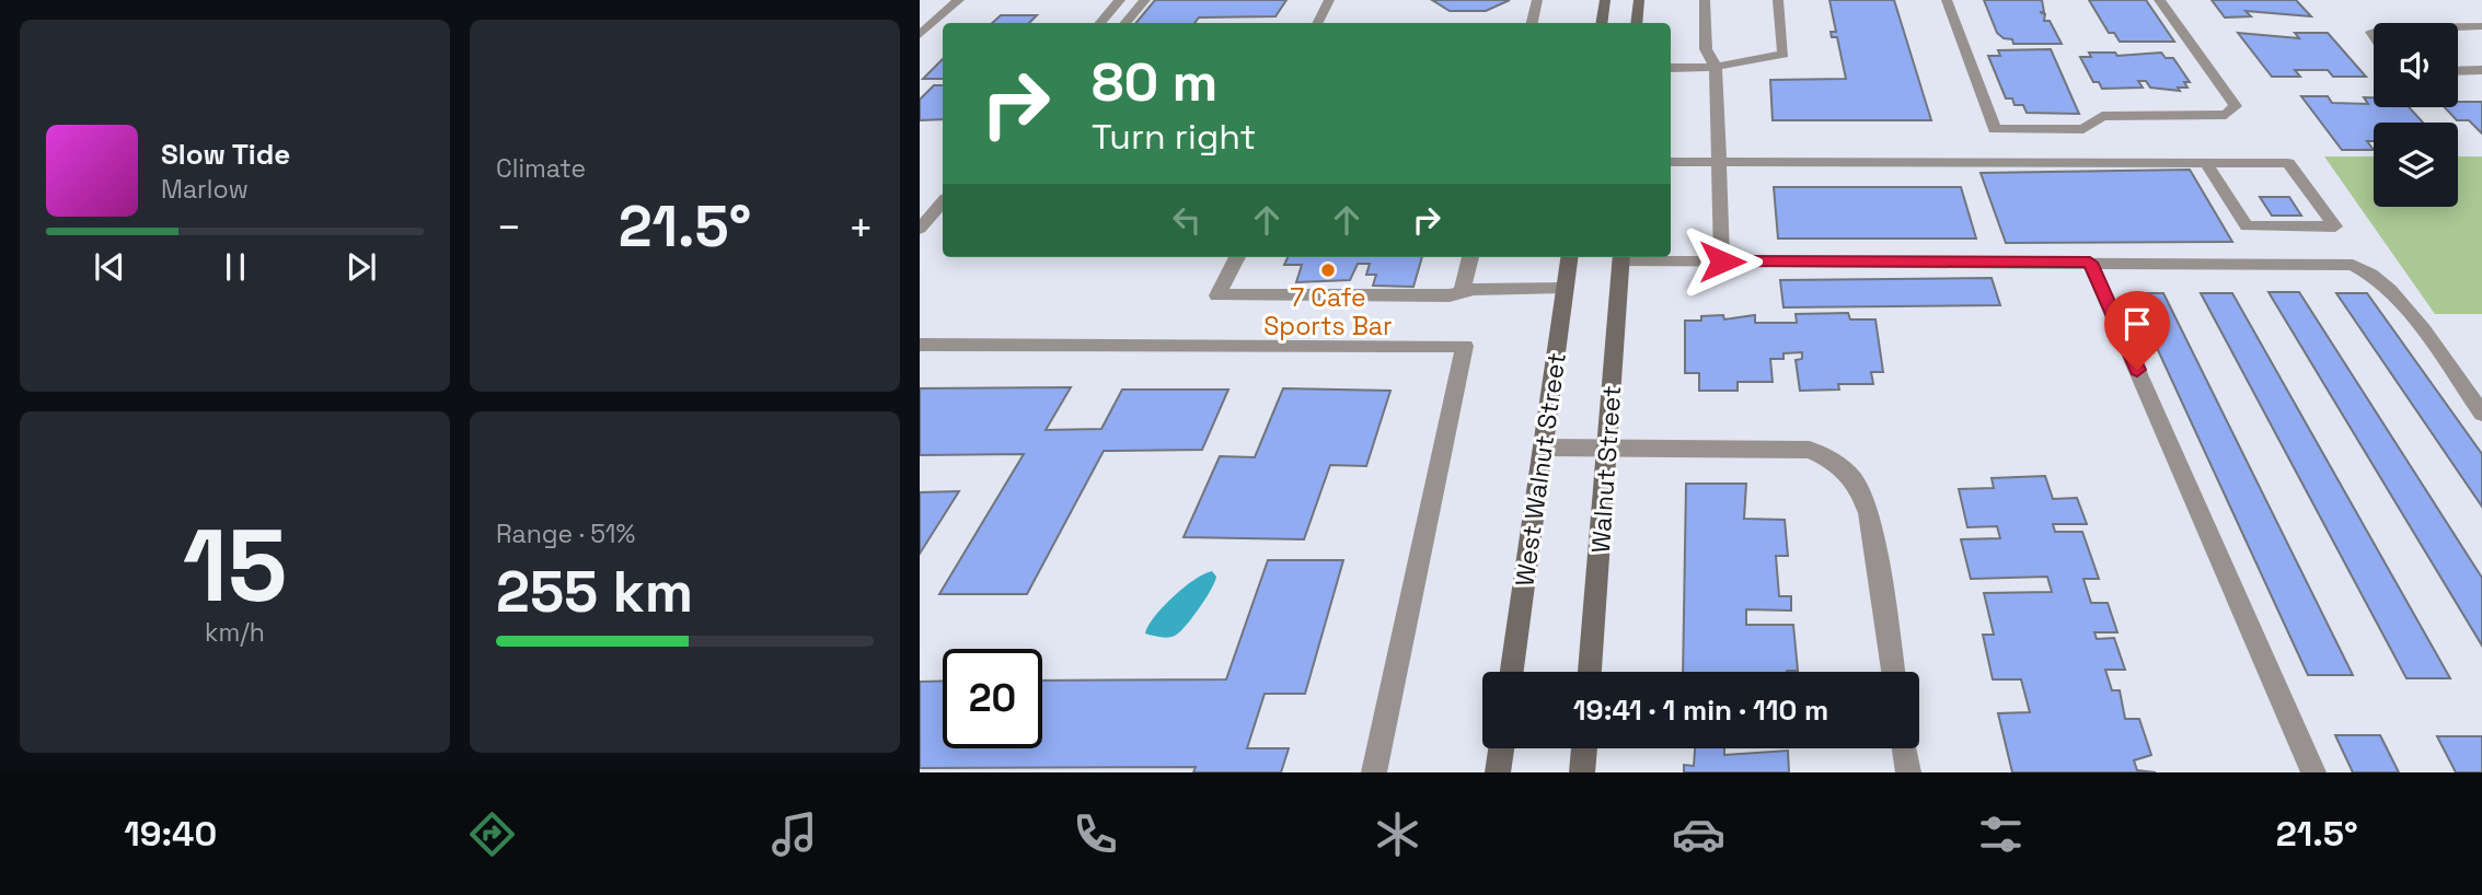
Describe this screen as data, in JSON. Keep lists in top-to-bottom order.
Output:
{
  "streets": {
    "main road": ["West Walnut Street", "Walnut Street"]
  },
  "places": ["7 Cafe Sports Bar"],
  "page": {
    "tile": [
      "Climate",
      ["15", "km/h"],
      ["Range · 51%", "255 km"]
    ],
    "turn": ["80 m", "Turn right"],
    "song": ["Slow Tide", "Marlow"],
    "heat": ["−", "21.5°", "+"],
    "limit": "20",
    "trip": "19:41 · 1 min · 110 m",
    "tabs": ["19:40", "21.5°"]
  }
}
